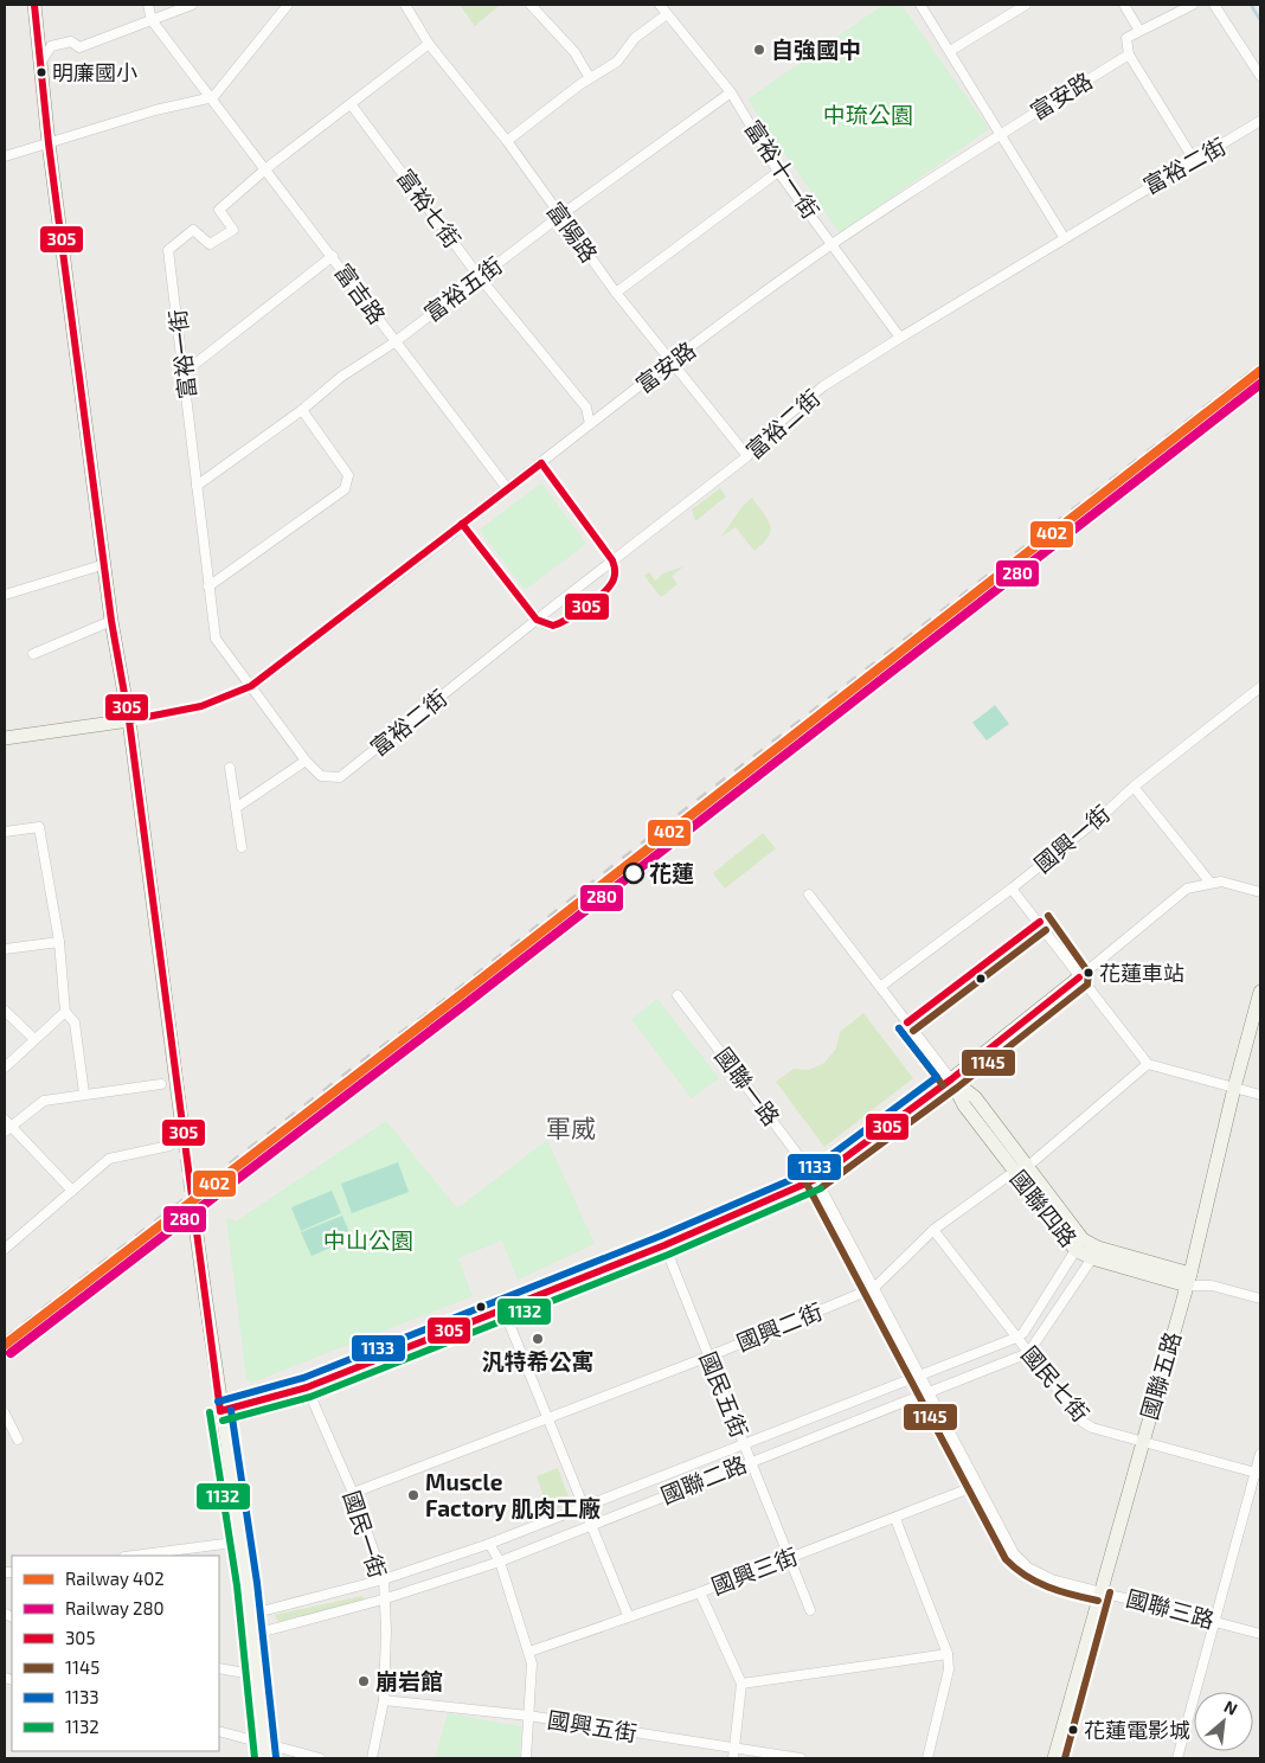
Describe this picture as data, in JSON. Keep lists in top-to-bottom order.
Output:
{
  "streets": {
    "street": [
      "富安路",
      "富裕二街",
      "富裕十一街",
      "富裕七街",
      "富陽路",
      "富裕五街",
      "富吉路",
      "富裕一街",
      "國興一街",
      "國聯一路",
      "國聯四路",
      "國興二街",
      "國聯五路",
      "國民七街",
      "國民五街",
      "國聯二路",
      "國民一街",
      "國興三街",
      "國聯三路",
      "國興五街"
    ]
  },
  "crossings": [
    ["富安路", "富裕十一街"],
    ["富安路", "富裕七街"],
    ["富安路", "富陽路"],
    ["富安路", "富吉路"],
    ["富安路", "富裕一街"],
    ["富裕二街", "富裕十一街"],
    ["富裕二街", "富陽路"],
    ["富裕二街", "富裕一街"],
    ["富裕十一街", "富裕五街"],
    ["富裕七街", "富裕五街"],
    ["富裕七街", "富裕一街"],
    ["富陽路", "富裕五街"],
    ["富陽路", "富裕一街"],
    ["富裕五街", "富吉路"],
    ["富裕五街", "富裕一街"],
    ["富吉路", "富裕一街"],
    ["國興一街", "國聯四路"],
    ["國聯一路", "國聯三路"],
    ["國聯四路", "國興二街"],
    ["國聯四路", "國聯五路"],
    ["國聯四路", "國聯二路"],
    ["國興二街", "國民七街"],
    ["國興二街", "國民五街"],
    ["國興二街", "國民一街"],
    ["國興二街", "國聯三路"],
    ["國聯五路", "國民七街"],
    ["國聯五路", "國聯三路"],
    ["國民七街", "國聯二路"],
    ["國民五街", "國聯二路"],
    ["國民五街", "國興三街"],
    ["國聯二路", "國民一街"],
    ["國聯二路", "國聯三路"],
    ["國民一街", "國興五街"],
    ["國興三街", "國聯三路"]
  ],
  "districts": ["軍威"],
  "parks": ["中琉公園", "中山公園"],
  "places": [
    "自強國中",
    "明廉國小",
    "花蓮",
    "花蓮車站",
    "汎特希公寓",
    "Muscle Factory 肌肉工廠",
    "崩岩館",
    "花蓮電影城"
  ],
  "lines": [
    "transit line 305",
    "rail line 402",
    "rail line 280",
    "transit line 1145",
    "transit line 1133",
    "transit line 1132"
  ],
  "legend": [
    "Railway 402",
    "Railway 280",
    "305",
    "1145",
    "1133",
    "1132"
  ],
  "north": "top right"
}
